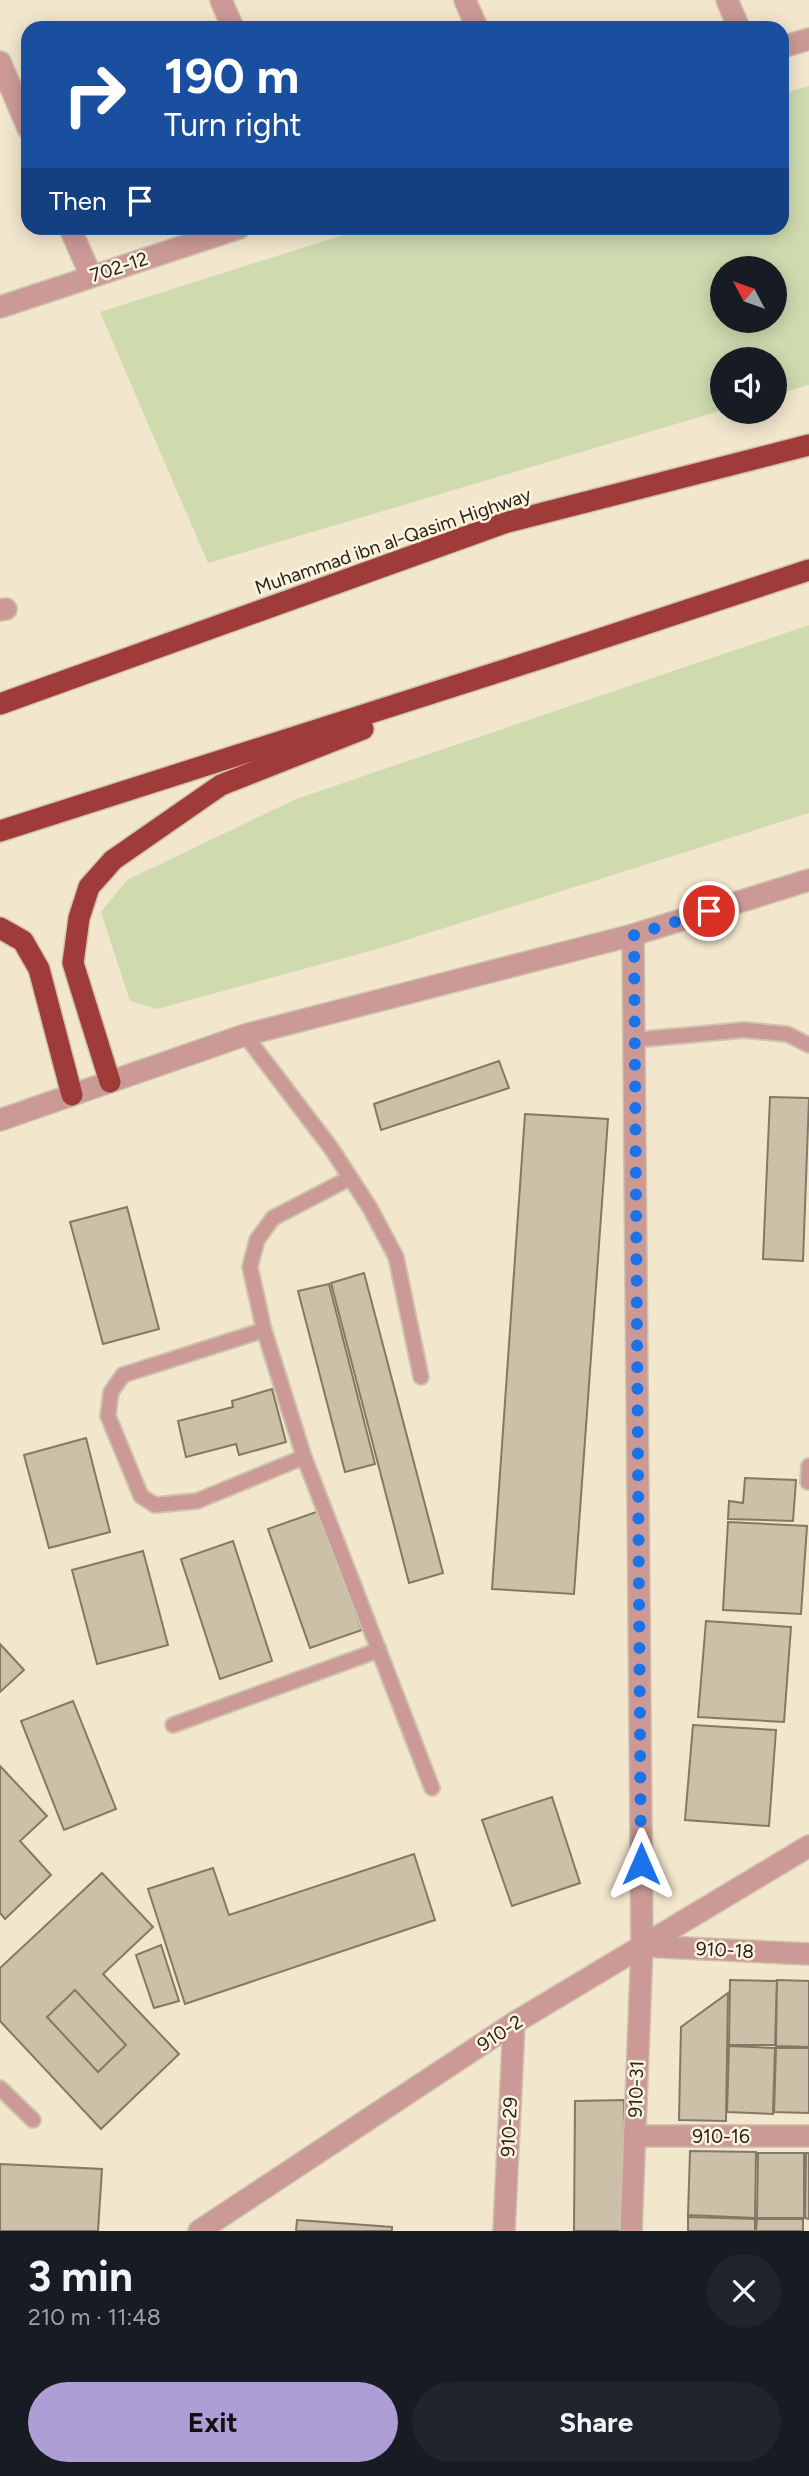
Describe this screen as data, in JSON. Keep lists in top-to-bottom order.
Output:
{
  "streets": {
    "highway": ["Muhammad ibn al-Qasim Highway"],
    "street": [
      "702-12",
      "910-18",
      "910-2",
      "910-31",
      "910-29",
      "910-16"
    ]
  },
  "crossings": [
    ["910-18", "910-2"],
    ["910-18", "910-31"],
    ["910-2", "910-31"],
    ["910-2", "910-29"],
    ["910-31", "910-16"]
  ],
  "north": "top left",
  "page": {
    "turn": ["190 m", "Turn right"],
    "then": "Then",
    "heading": ["3 min", "210 m · 11:48"],
    "buttons": ["Exit", "Share"]
  }
}
